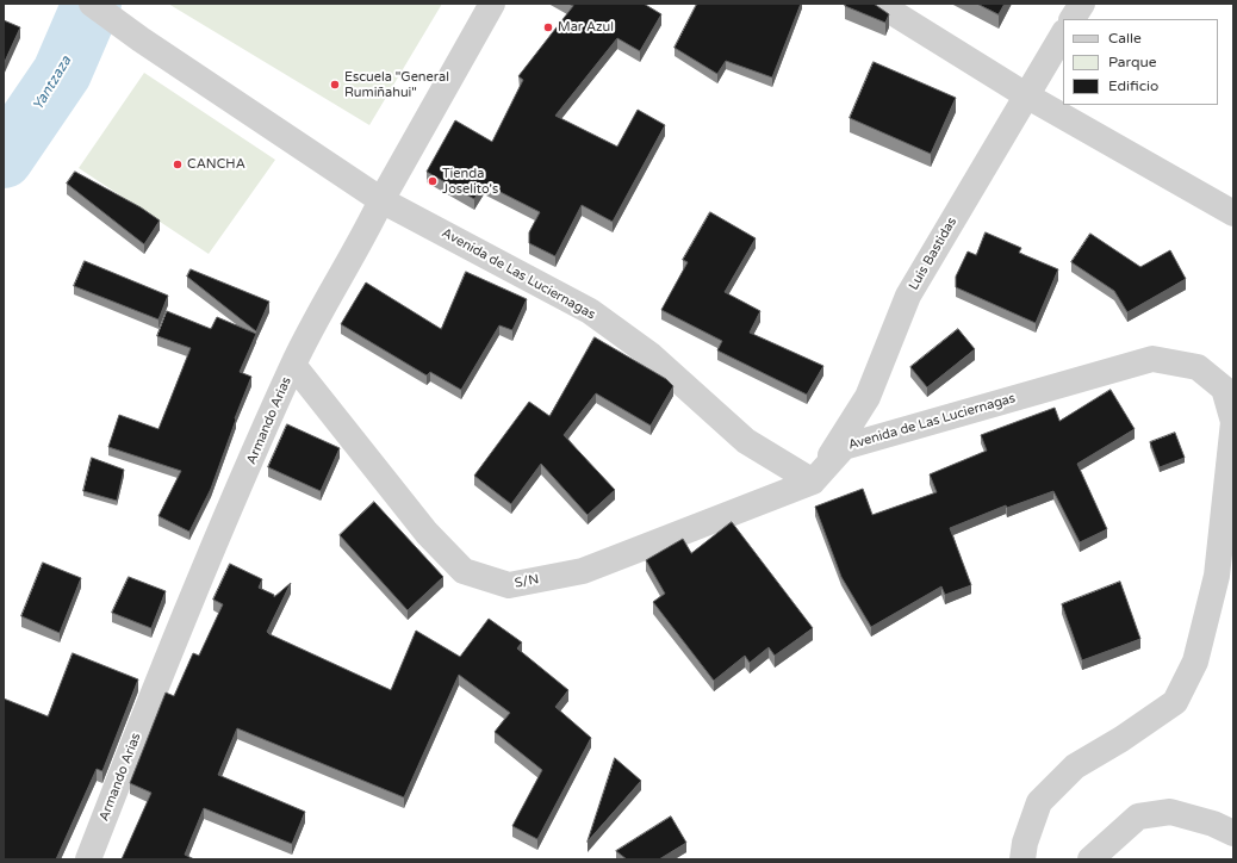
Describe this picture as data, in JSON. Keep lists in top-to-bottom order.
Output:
{
  "streets": {
    "street": [
      "Luis Bastidas",
      "Avenida de Las Luciernagas",
      "Armando Arias",
      "S/N"
    ]
  },
  "crossings": [
    ["Luis Bastidas", "Avenida de Las Luciernagas"],
    ["Luis Bastidas", "S/N"],
    ["Avenida de Las Luciernagas", "Armando Arias"],
    ["Avenida de Las Luciernagas", "S/N"],
    ["Armando Arias", "S/N"]
  ],
  "water": ["Yantzaza"],
  "places": [
    "Mar Azul",
    "Escuela \"General Rumiñahui\"",
    "CANCHA",
    "Tienda Joselito's"
  ],
  "legend": ["Calle", "Parque", "Edificio"]
}
